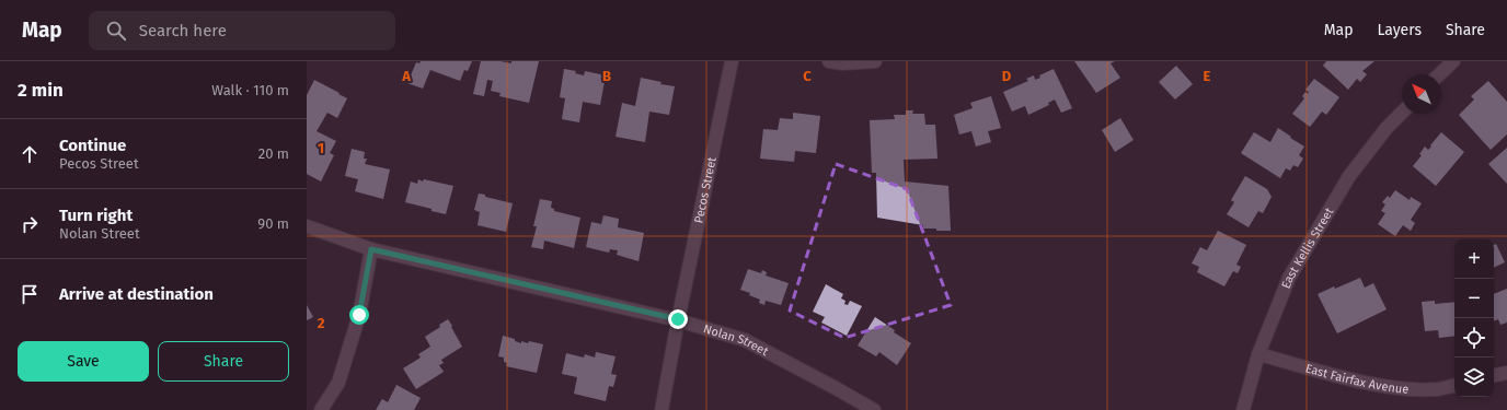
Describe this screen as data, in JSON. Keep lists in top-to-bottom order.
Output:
{
  "streets": {
    "street": [
      "Pecos Street",
      "East Kellis Street",
      "Nolan Street",
      "East Fairfax Avenue"
    ]
  },
  "crossings": [
    ["Pecos Street", "Nolan Street"],
    ["East Kellis Street", "East Fairfax Avenue"]
  ],
  "north": "top left",
  "page": {
    "header": "Map",
    "search": "Search here",
    "nav": ["Map", "Layers", "Share"],
    "heading": ["2 min", "Walk · 110 m"],
    "list": [
      ["Continue", "Pecos Street", "20 m"],
      ["Turn right", "Nolan Street", "90 m"],
      "Arrive at destination"
    ],
    "map_buttons": ["+", "−"],
    "buttons": ["Save", "Share"]
  },
  "grid": {
    "columns": [
      "A",
      "B",
      "C",
      "D",
      "E"
    ],
    "rows": ["1", "2"]
  }
}
